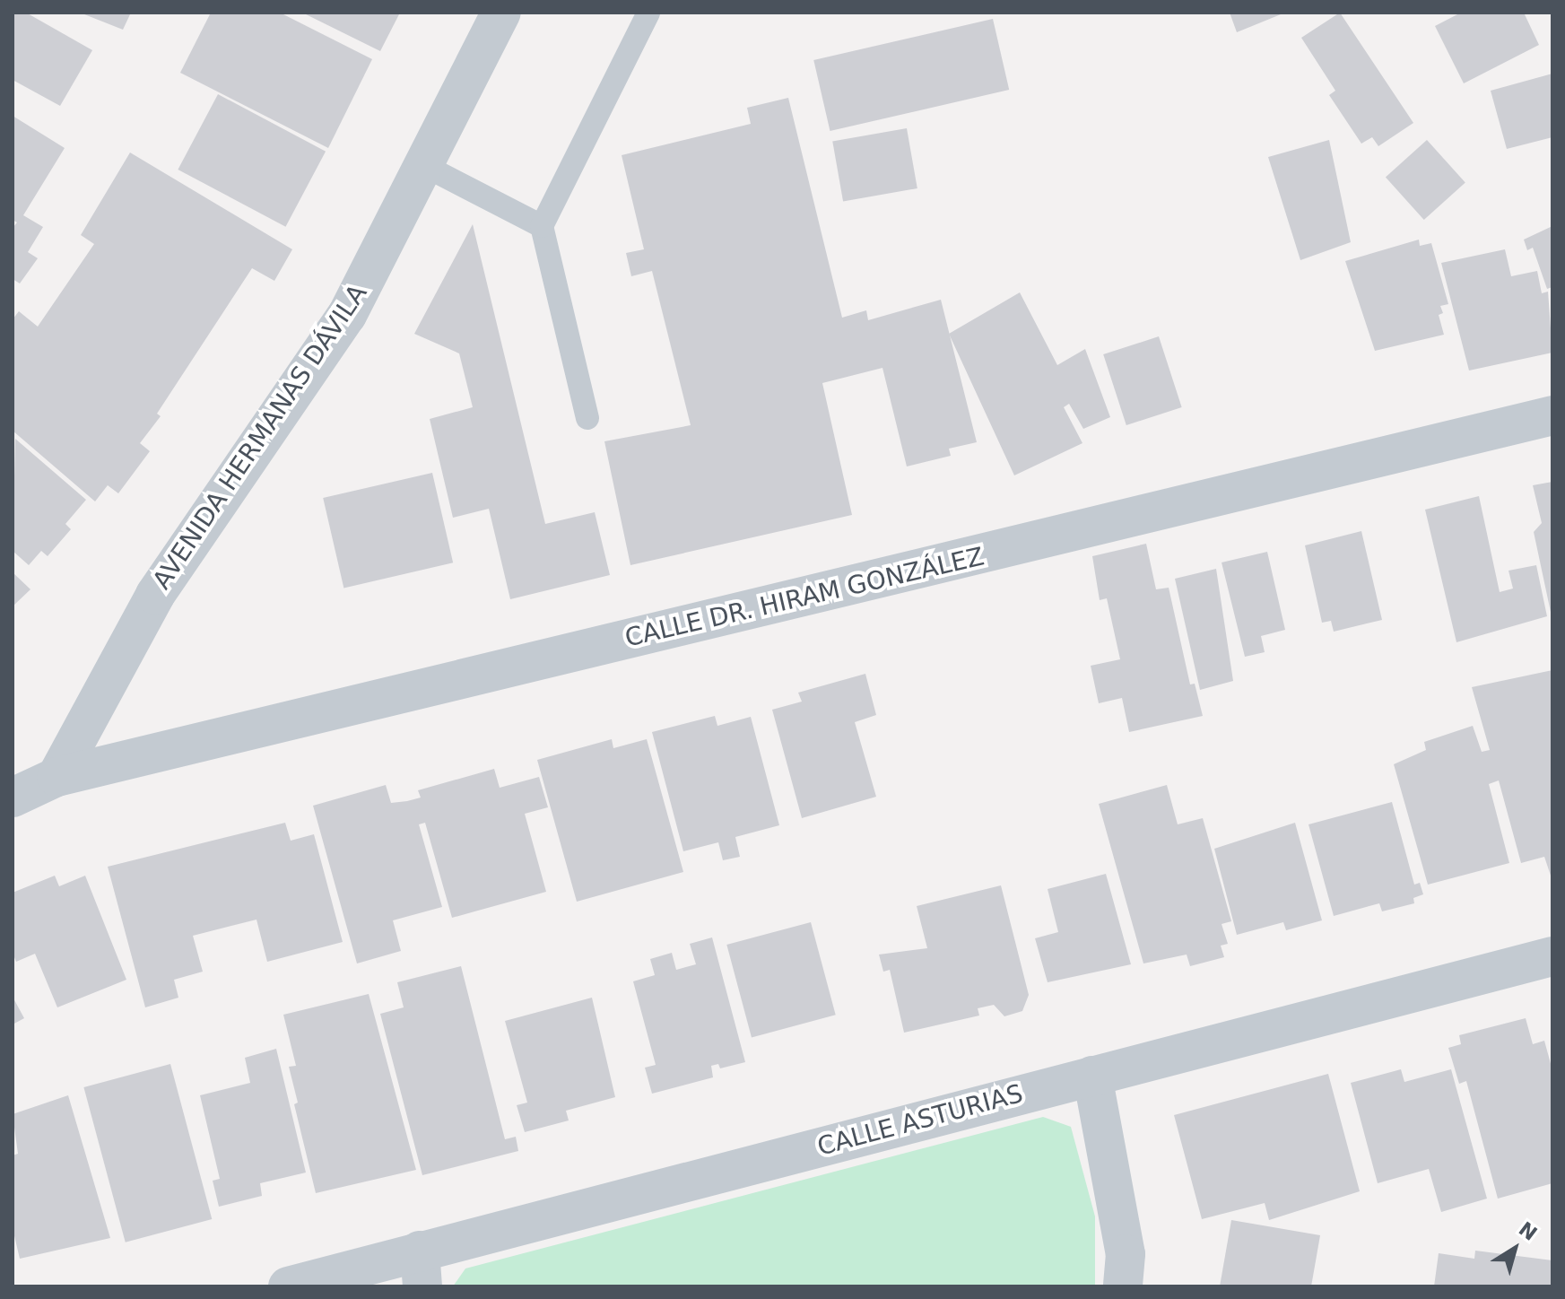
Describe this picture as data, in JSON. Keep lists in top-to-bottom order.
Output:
{
  "streets": {
    "street": ["AVENIDA HERMANAS DÁVILA", "CALLE DR. HIRAM GONZÁLEZ", "CALLE ASTURIAS"]
  },
  "crossings": [
    ["AVENIDA HERMANAS DÁVILA", "CALLE DR. HIRAM GONZÁLEZ"]
  ],
  "north": "top right"
}
